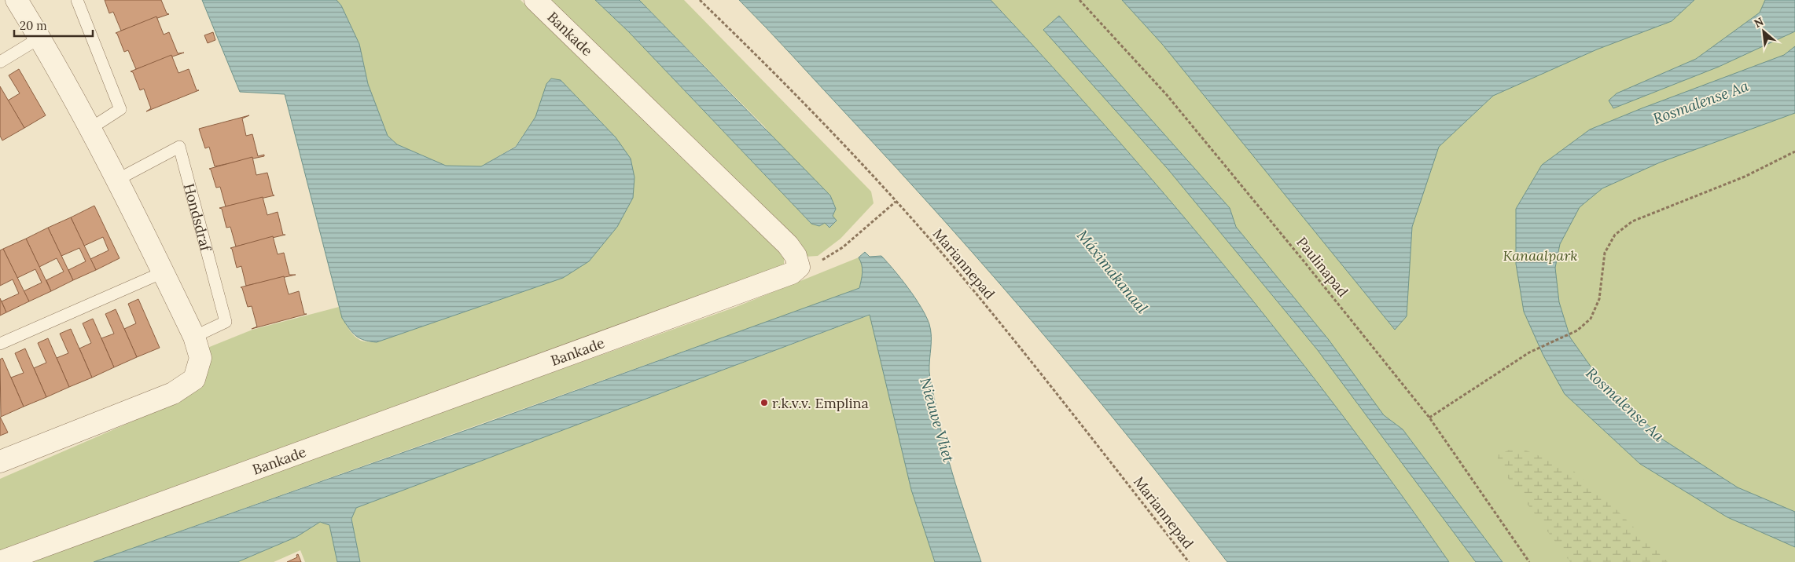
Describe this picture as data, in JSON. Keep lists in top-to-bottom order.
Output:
{
  "streets": {
    "street": ["Bankade"],
    "lane": ["Hondsdraf"],
    "path": ["Mariannepad", "Paulinapad"]
  },
  "water": ["Rosmalense Aa", "Máximakanaal", "Nieuwe Vliet"],
  "parks": ["Kanaalpark"],
  "places": ["r.k.v.v. Emplina"],
  "scale_bar": "20 m",
  "north": "top left"
}
